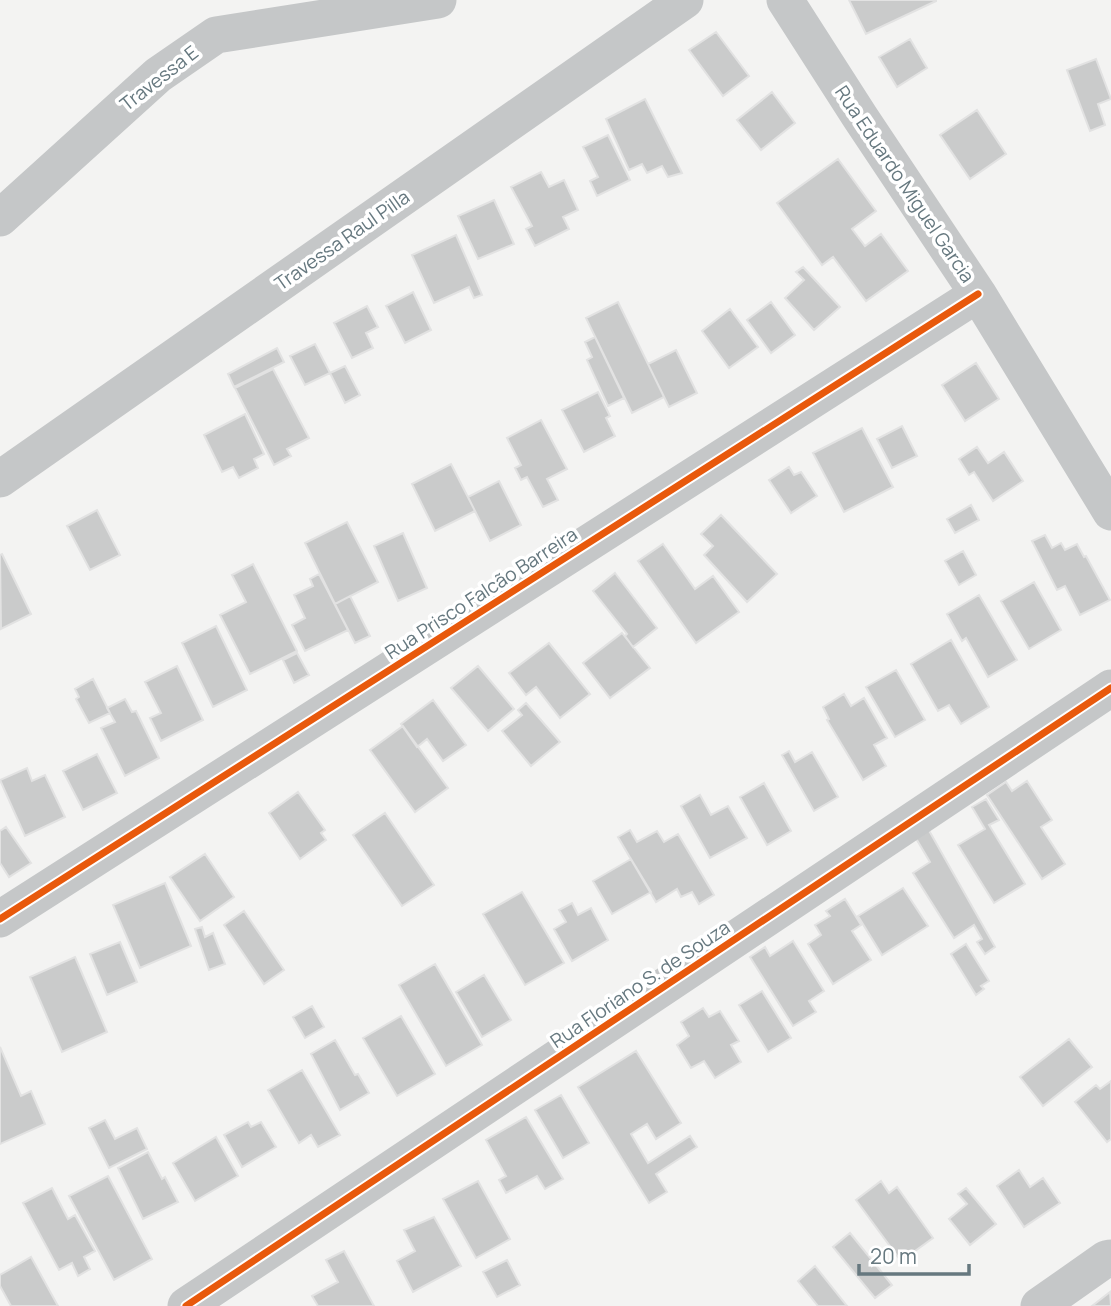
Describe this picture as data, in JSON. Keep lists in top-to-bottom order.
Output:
{
  "streets": {
    "street": [
      "Travessa E",
      "Rua Eduardo Miguel Garcia",
      "Travessa Raul Pilla",
      "Rua Prisco Falcão Barreira",
      "Rua Floriano S. de Souza"
    ]
  },
  "crossings": [
    ["Rua Eduardo Miguel Garcia", "Rua Prisco Falcão Barreira"]
  ],
  "scale_bar": "20 m"
}
